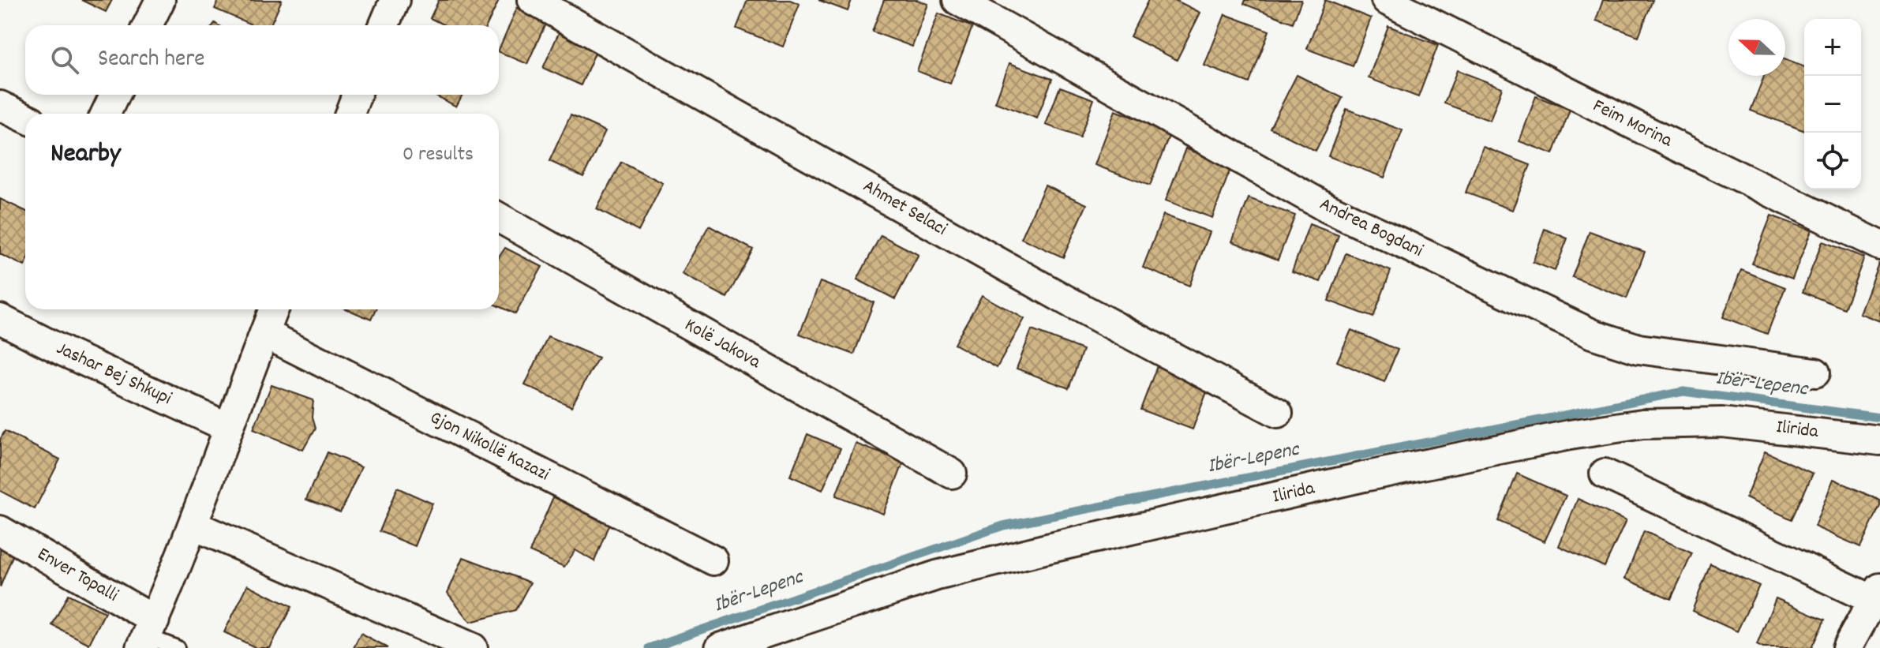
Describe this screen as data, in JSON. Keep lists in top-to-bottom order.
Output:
{
  "streets": {
    "street": [
      "Feim Morina",
      "Ahmet Selaci",
      "Andrea Bogdani",
      "Kolë Jakova",
      "Jashar Bej Shkupi",
      "Ilirida",
      "Gjon Nikollë Kazazi",
      "Enver Topalli"
    ]
  },
  "water": ["Ibër-Lepenc"],
  "north": "left",
  "page": {
    "map_buttons": ["+", "−"],
    "search": "Search here",
    "heading": ["Nearby", "0 results"]
  }
}
